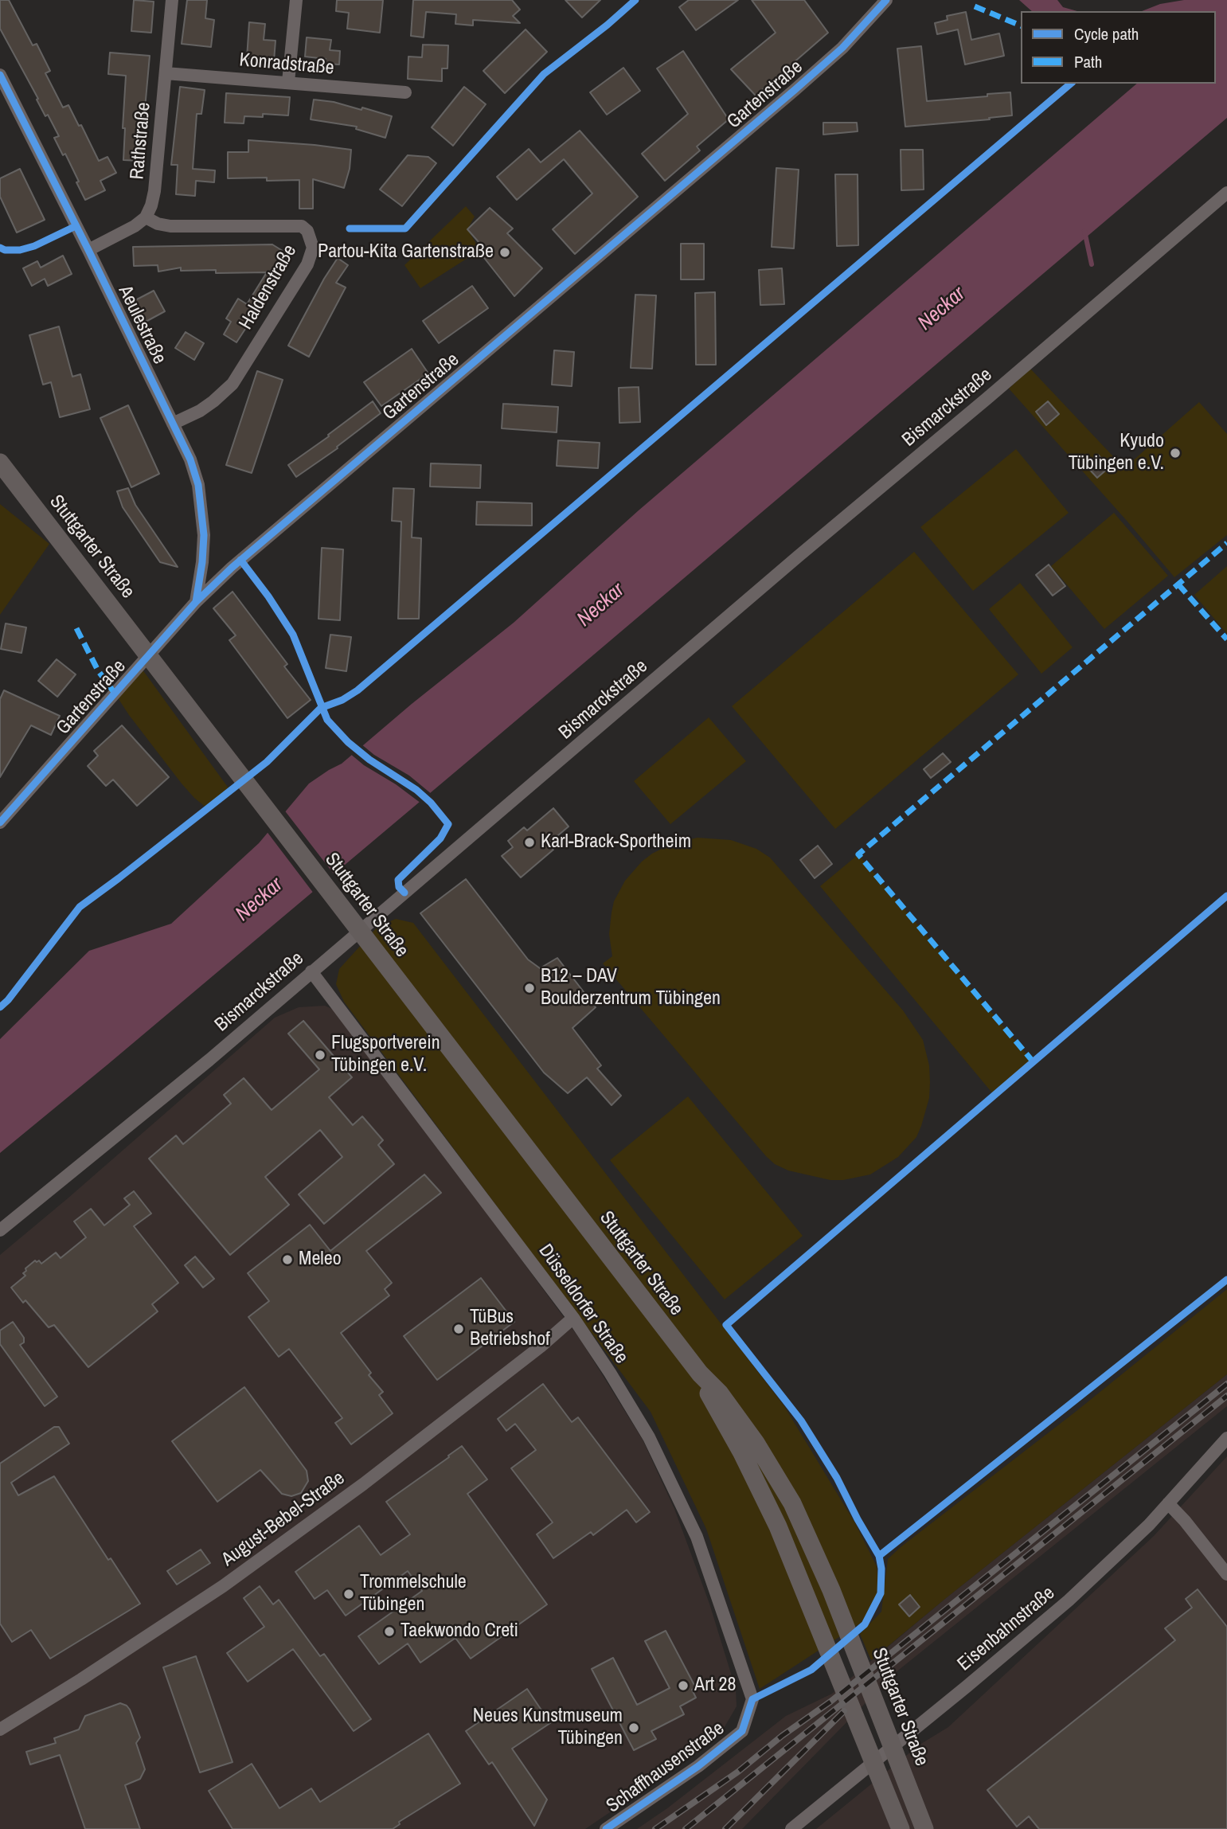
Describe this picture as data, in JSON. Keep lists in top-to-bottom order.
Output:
{
  "streets": {
    "main road": ["Stuttgarter Straße"],
    "street": [
      "Konradstraße",
      "Gartenstraße",
      "Rathstraße",
      "Haldenstraße",
      "Aeulestraße",
      "Bismarckstraße",
      "Düsseldorfer Straße",
      "August-Bebel-Straße",
      "Eisenbahnstraße",
      "Schaffhausenstraße"
    ]
  },
  "crossings": [
    ["Konradstraße", "Rathstraße"],
    ["Gartenstraße", "Aeulestraße"],
    ["Rathstraße", "Haldenstraße"],
    ["Haldenstraße", "Aeulestraße"],
    ["Bismarckstraße", "Düsseldorfer Straße"],
    ["Düsseldorfer Straße", "August-Bebel-Straße"],
    ["Düsseldorfer Straße", "Schaffhausenstraße"]
  ],
  "water": ["Neckar"],
  "places": [
    "Partou-Kita Gartenstraße",
    "Kyudo Tübingen e.V.",
    "Karl-Brack-Sportheim",
    "B12 – DAV Boulderzentrum Tübingen",
    "Flugsportverein Tübingen e.V.",
    "Meleo",
    "TüBus Betriebshof",
    "Trommelschule Tübingen",
    "Taekwondo Creti",
    "Art 28",
    "Neues Kunstmuseum Tübingen"
  ],
  "legend": ["Cycle path", "Path"]
}
